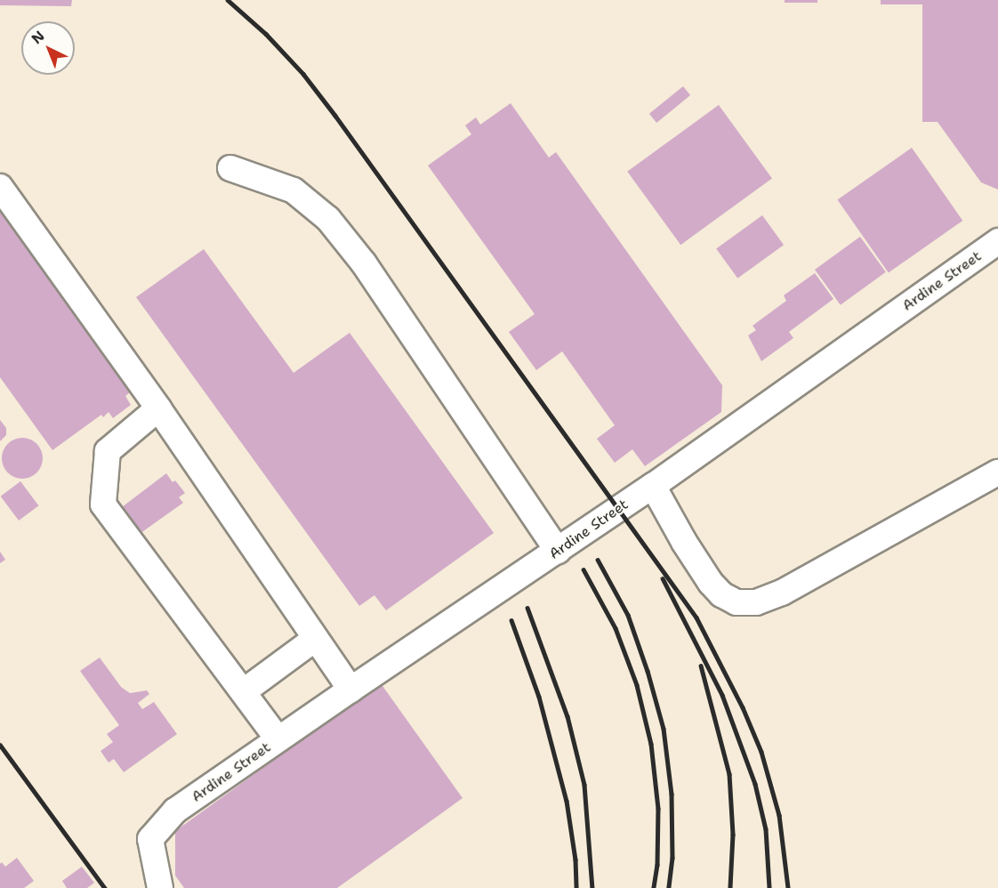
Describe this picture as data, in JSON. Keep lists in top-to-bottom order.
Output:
{
  "streets": {
    "street": ["Ardine Street"]
  },
  "north": "top left"
}
